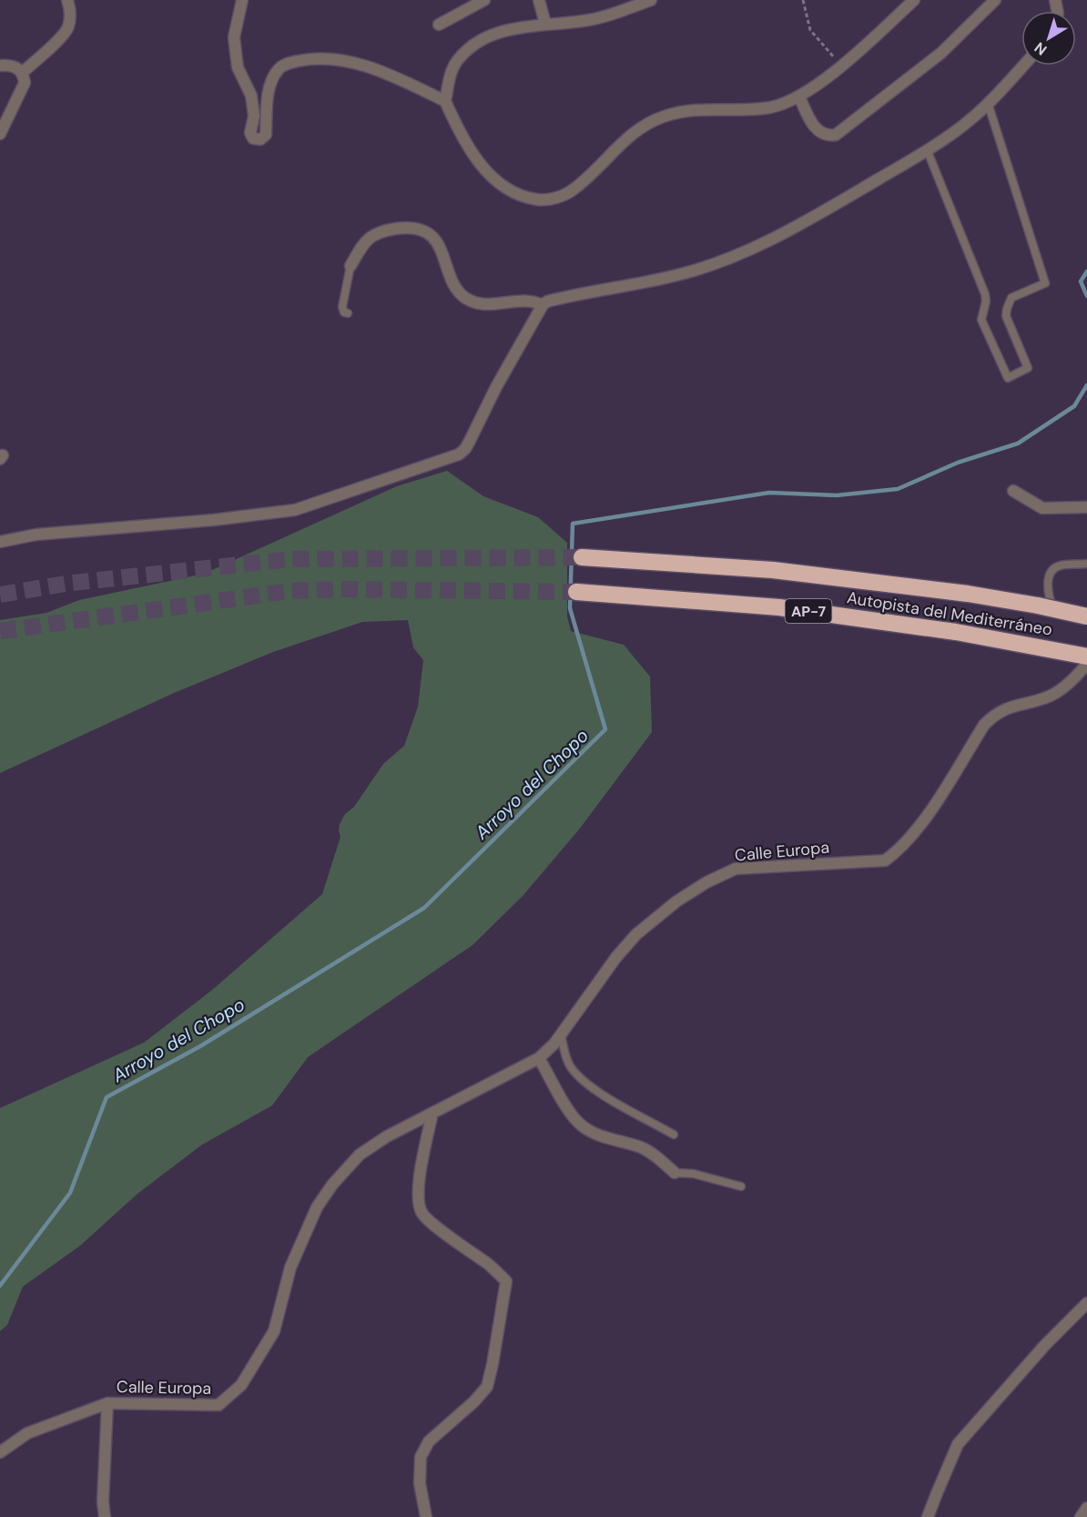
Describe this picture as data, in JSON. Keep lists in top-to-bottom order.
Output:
{
  "streets": {
    "highway": ["AP-7", "Autopista del Mediterráneo"],
    "street": ["Calle Europa"]
  },
  "water": ["Arroyo del Chopo"],
  "north": "bottom left"
}
